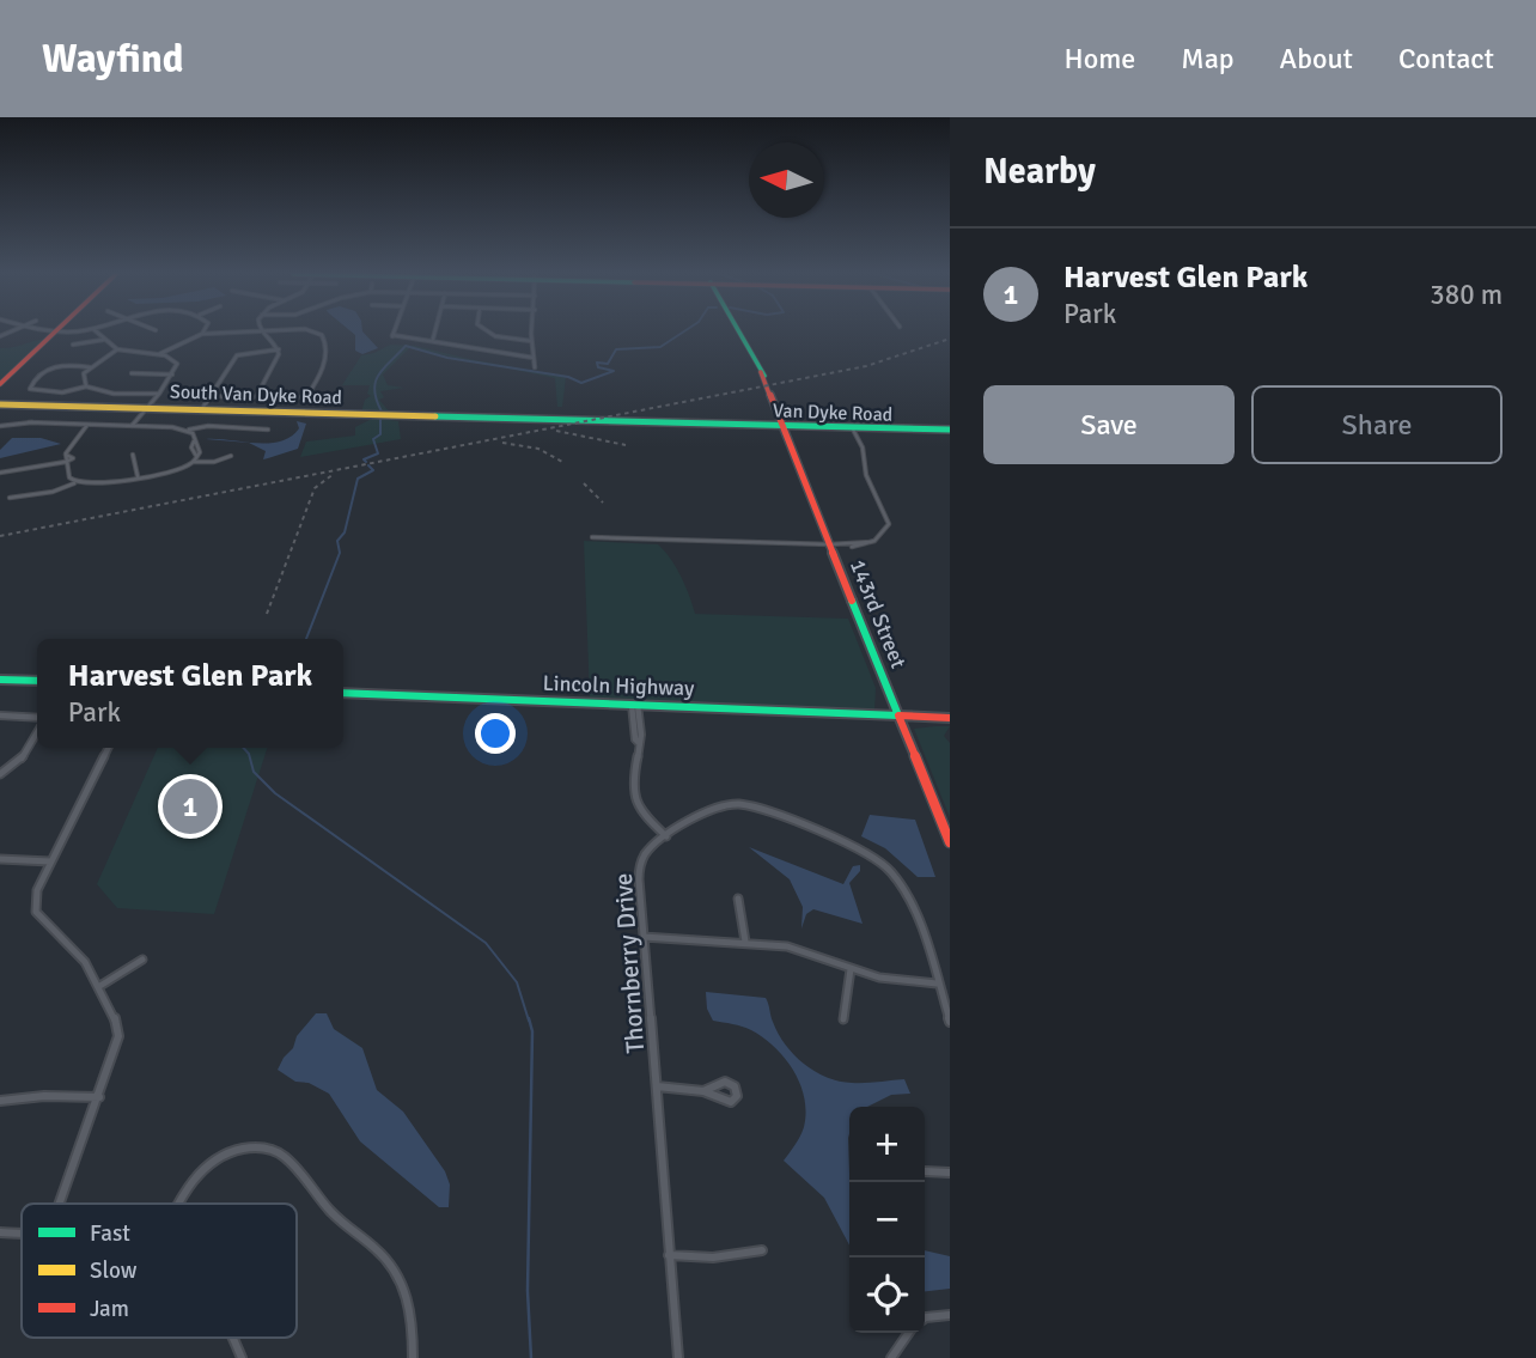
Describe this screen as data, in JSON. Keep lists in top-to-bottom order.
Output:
{
  "streets": {
    "main road": [
      "South Van Dyke Road",
      "Van Dyke Road",
      "143rd Street",
      "Lincoln Highway"
    ],
    "street": ["Thornberry Drive"]
  },
  "crossings": [
    ["South Van Dyke Road", "Van Dyke Road"],
    ["Van Dyke Road", "143rd Street"],
    ["143rd Street", "Lincoln Highway"]
  ],
  "legend": ["Fast", "Slow", "Jam"],
  "north": "left",
  "page": {
    "header": "Wayfind",
    "nav": [
      "Home",
      "Map",
      "About",
      "Contact"
    ],
    "heading": "Nearby",
    "list": [
      {
        "mark": "1",
        "name": "Harvest Glen Park",
        "note": "Park",
        "value": "380 m"
      }
    ],
    "buttons": ["Save", "Share"],
    "popup": ["Harvest Glen Park", "Park"],
    "pins": "1",
    "map_buttons": ["+", "−"]
  }
}
